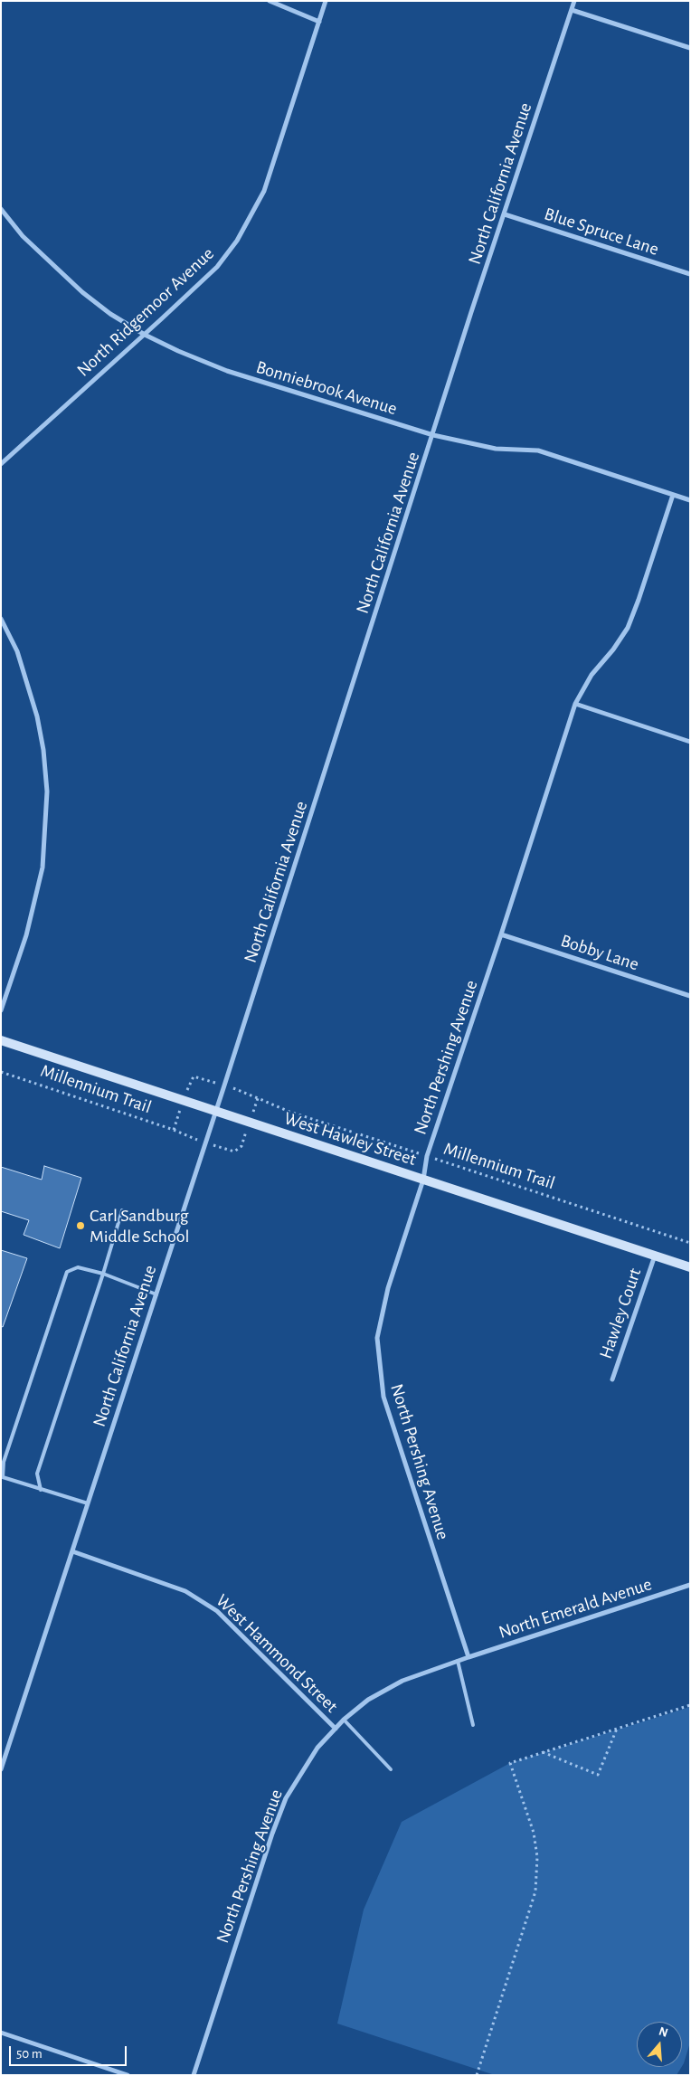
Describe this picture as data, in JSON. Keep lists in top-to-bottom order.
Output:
{
  "streets": {
    "street": [
      "North California Avenue",
      "Blue Spruce Lane",
      "North Ridgemoor Avenue",
      "Bonniebrook Avenue",
      "Bobby Lane",
      "North Pershing Avenue",
      "West Hawley Street",
      "Hawley Court",
      "North Emerald Avenue",
      "West Hammond Street"
    ],
    "path": ["Millennium Trail"]
  },
  "crossings": [
    ["North California Avenue", "Blue Spruce Lane"],
    ["North California Avenue", "Bonniebrook Avenue"],
    ["North California Avenue", "West Hawley Street"],
    ["North California Avenue", "West Hammond Street"],
    ["North Ridgemoor Avenue", "Bonniebrook Avenue"],
    ["Bonniebrook Avenue", "North Pershing Avenue"],
    ["Bobby Lane", "North Pershing Avenue"],
    ["North Pershing Avenue", "Millennium Trail"],
    ["North Pershing Avenue", "West Hawley Street"],
    ["North Pershing Avenue", "North Emerald Avenue"],
    ["North Pershing Avenue", "West Hammond Street"],
    ["West Hawley Street", "Hawley Court"]
  ],
  "places": ["Carl Sandburg Middle School"],
  "scale_bar": "50 m",
  "north": "top"
}
